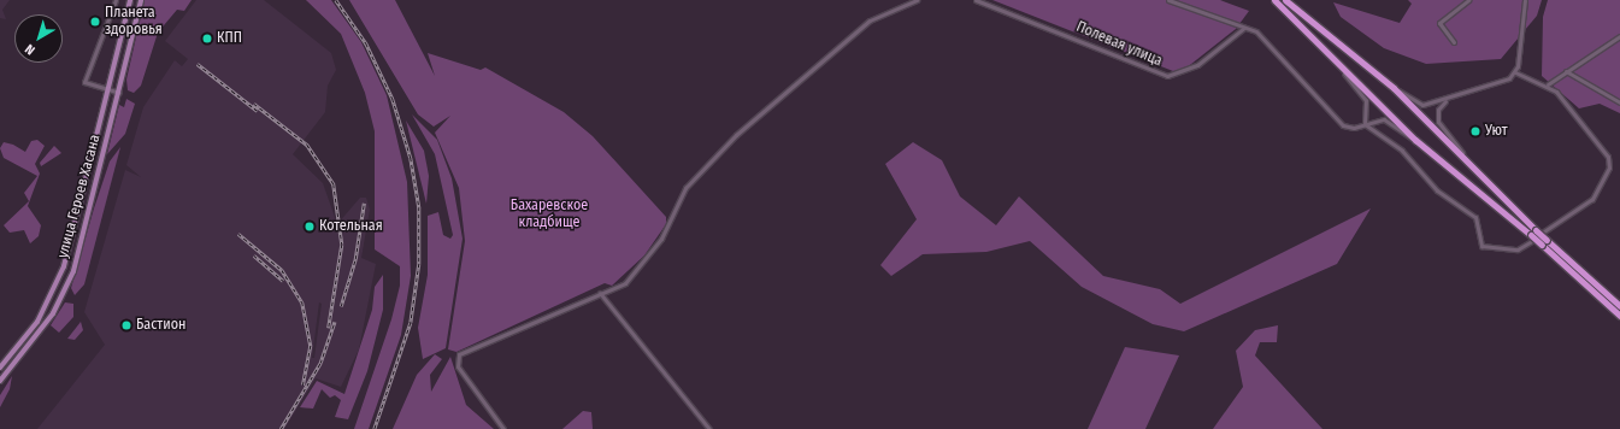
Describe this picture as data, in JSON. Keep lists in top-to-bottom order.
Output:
{
  "streets": {
    "main road": ["улица Героев Хасана"],
    "street": ["Полевая улица"]
  },
  "parks": ["Бахаревское кладбище"],
  "places": [
    "Планета здоровья",
    "КПП",
    "Уют",
    "Котельная",
    "Бастион"
  ],
  "north": "bottom left"
}
